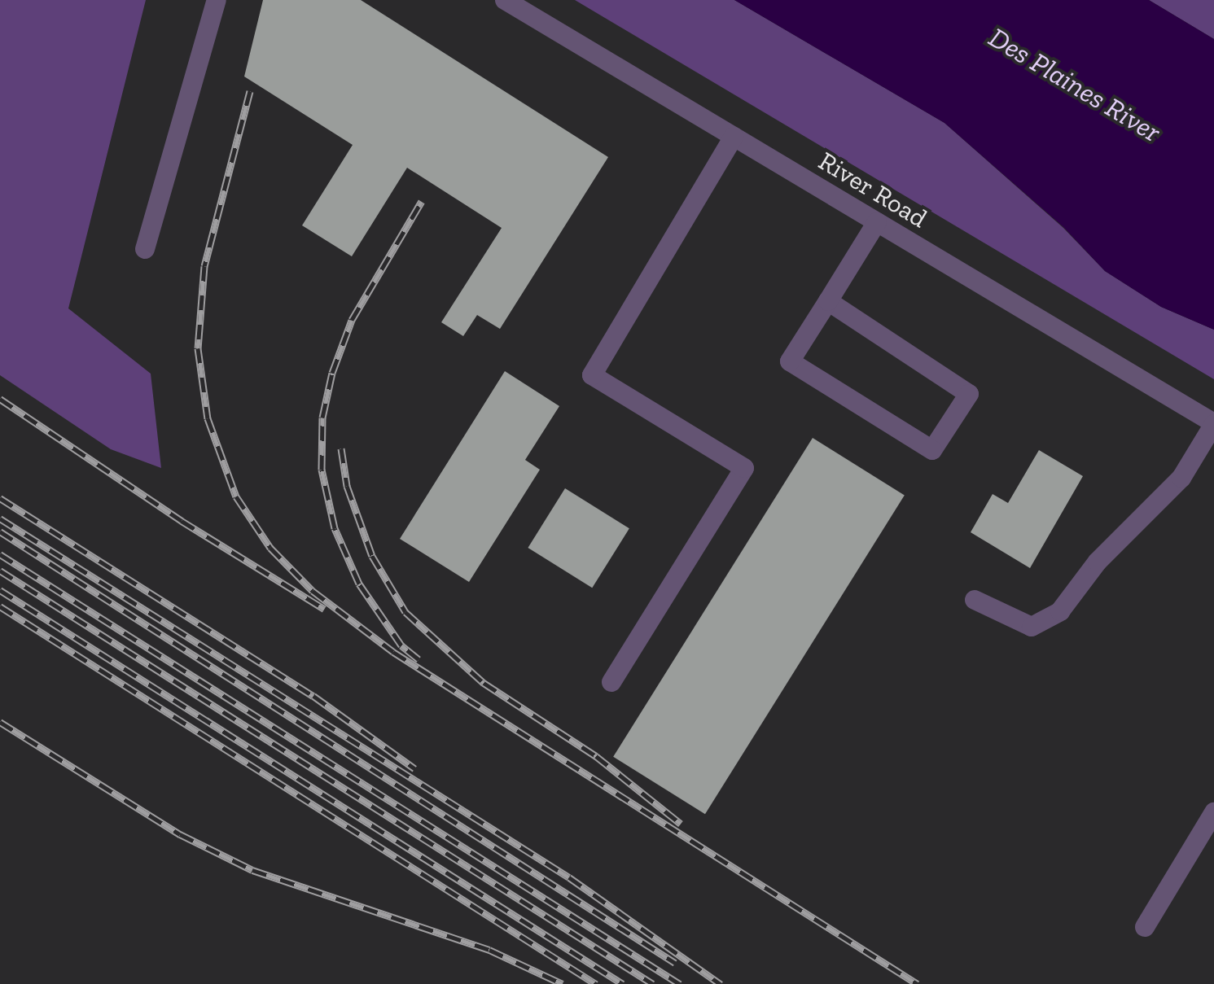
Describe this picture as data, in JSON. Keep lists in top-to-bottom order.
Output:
{
  "streets": {
    "street": ["River Road"]
  },
  "water": ["Des Plaines River"]
}
